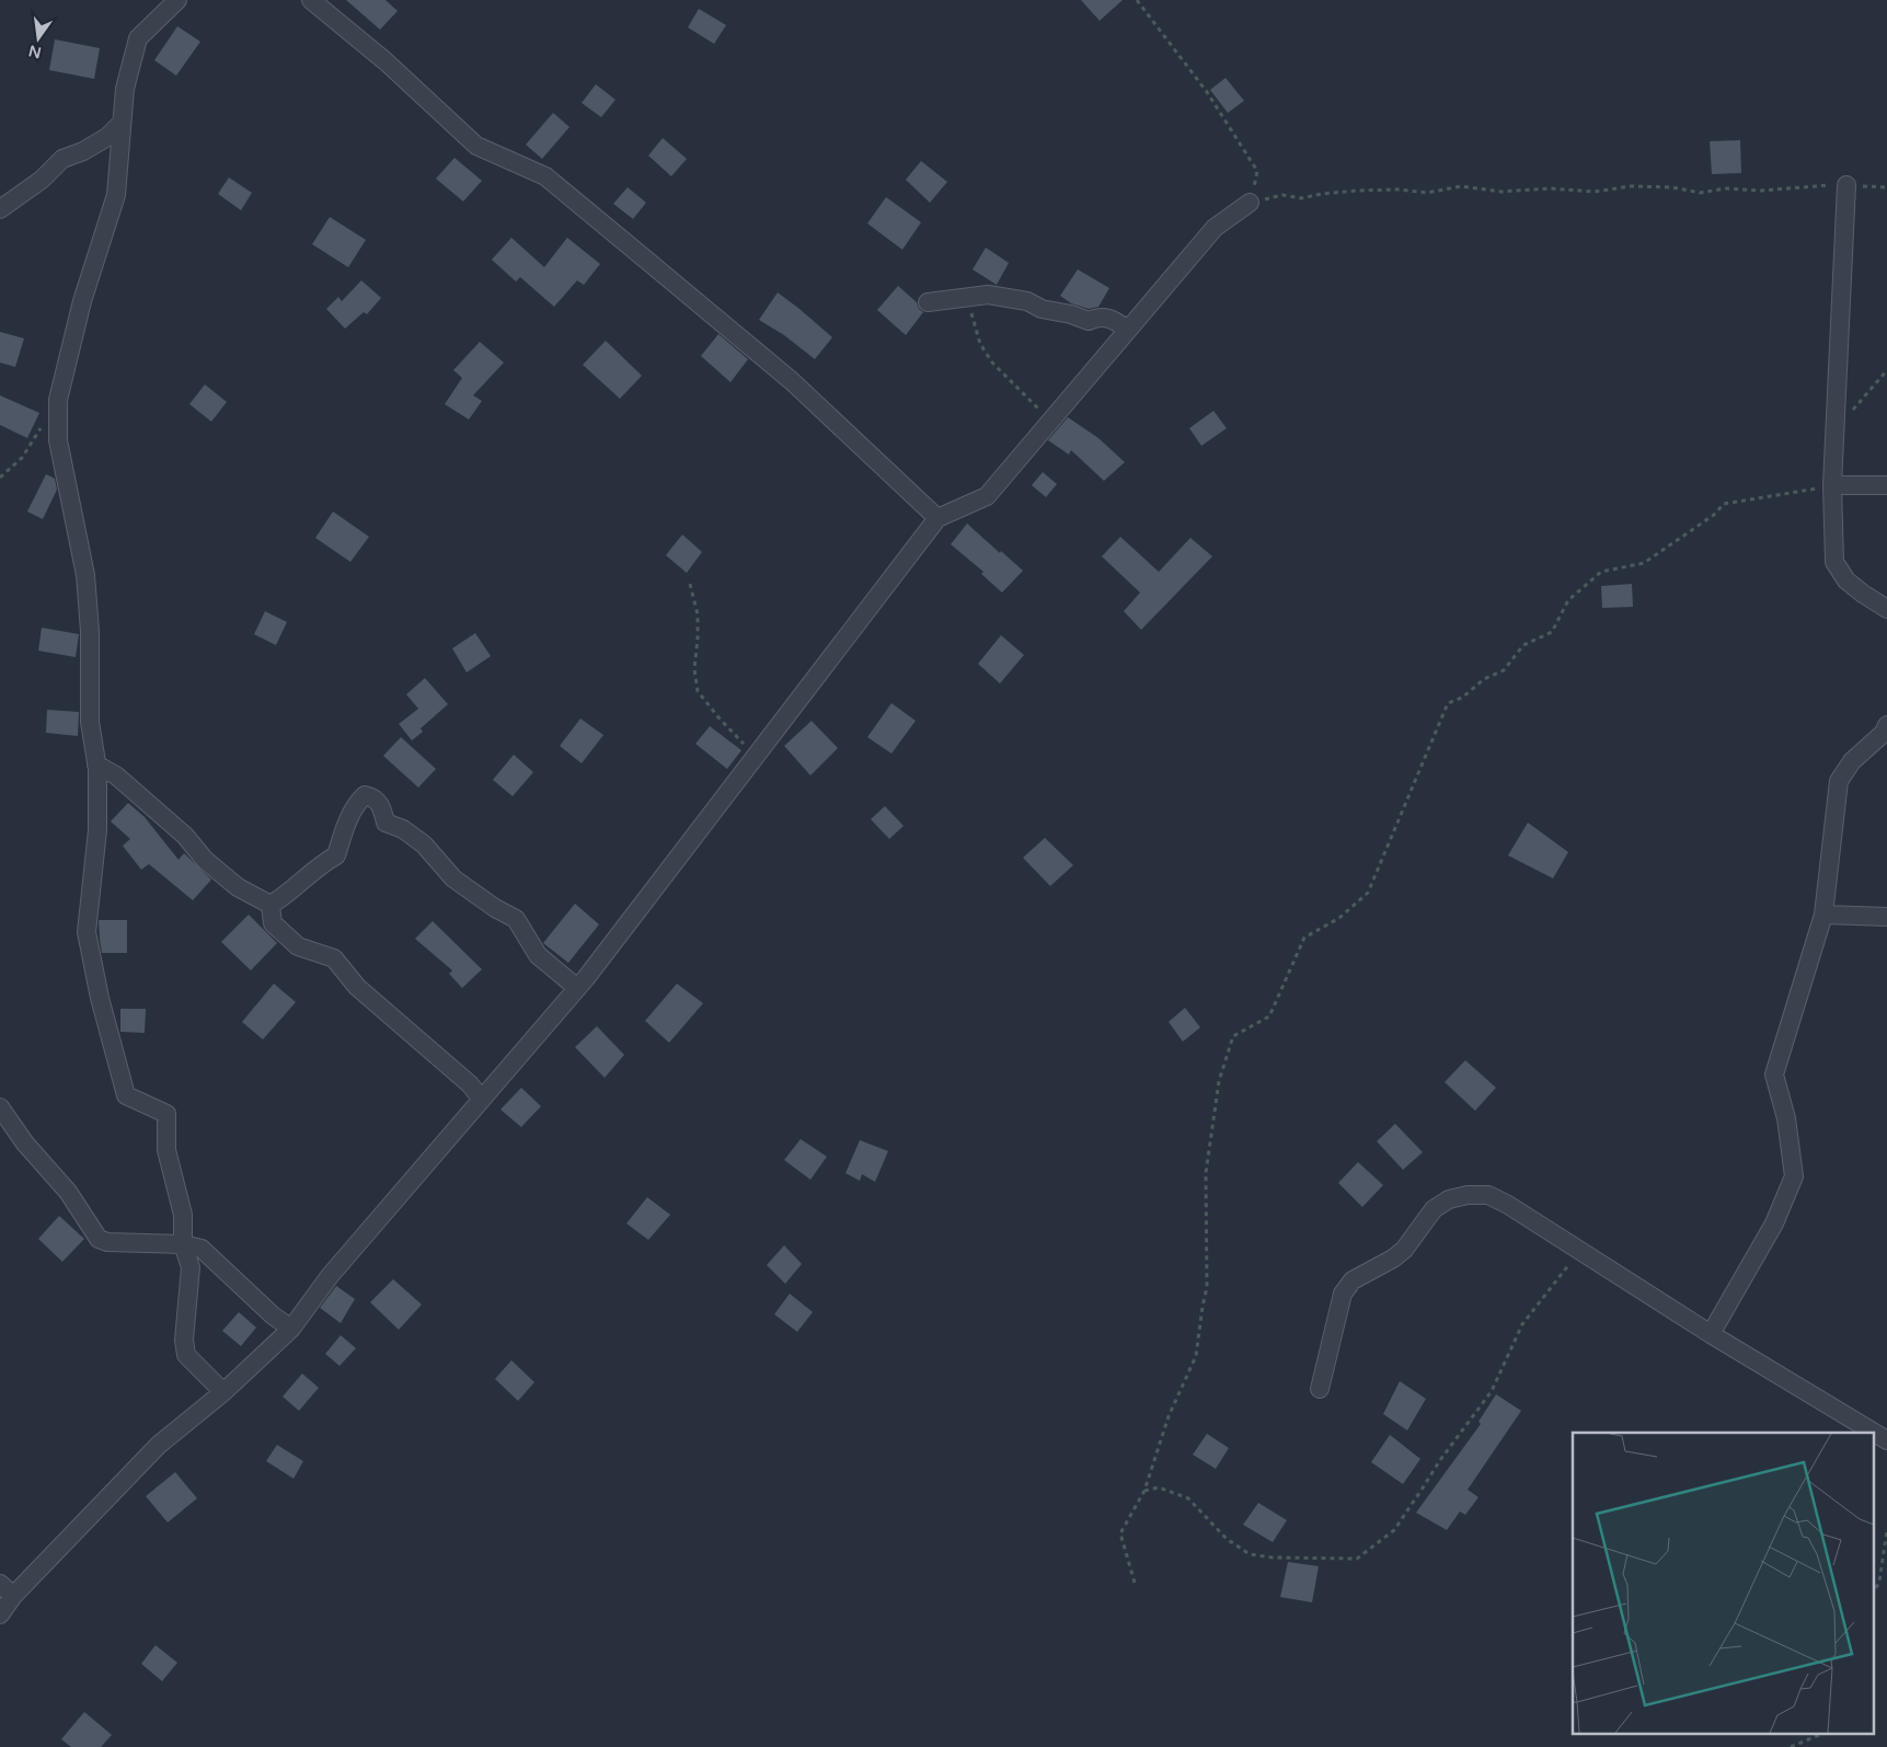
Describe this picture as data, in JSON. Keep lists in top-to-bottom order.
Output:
{
  "north": "bottom"
}
